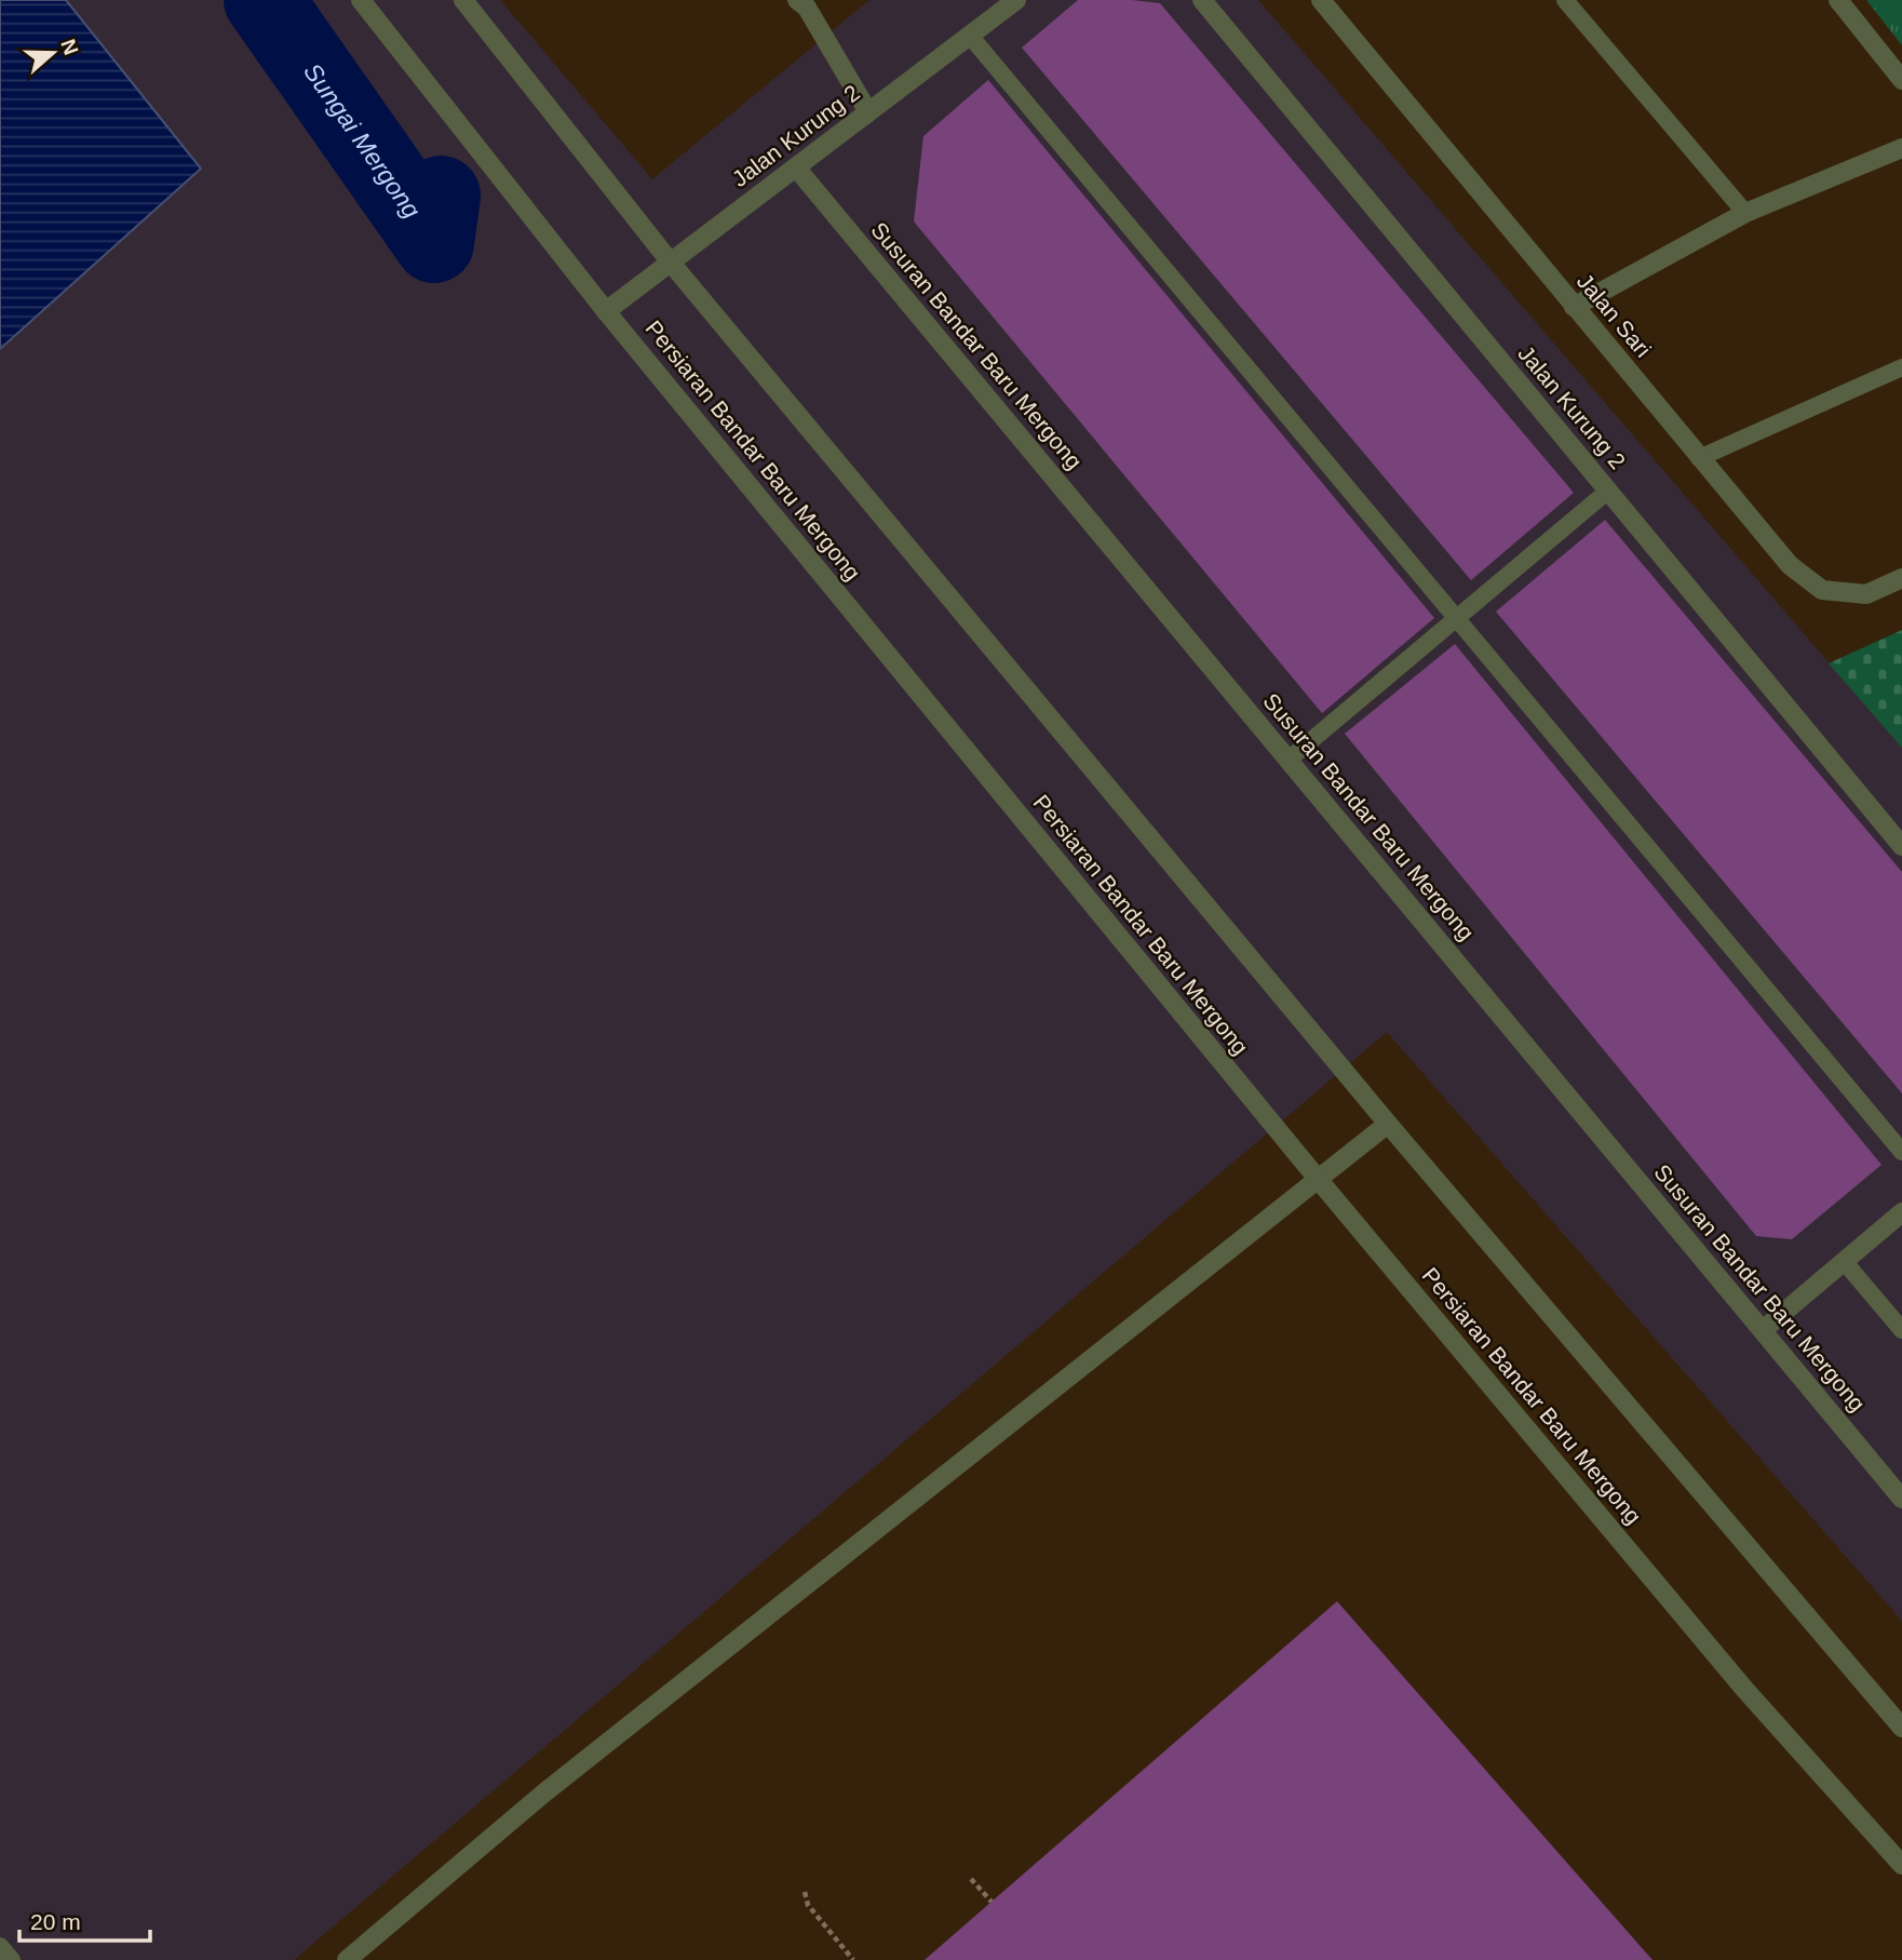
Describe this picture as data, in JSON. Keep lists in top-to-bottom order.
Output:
{
  "streets": {
    "street": [
      "Jalan Kurung 2",
      "Jalan Sari",
      "Susuran Bandar Baru Mergong",
      "Persiaran Bandar Baru Mergong"
    ]
  },
  "crossings": [
    ["Jalan Kurung 2", "Susuran Bandar Baru Mergong"],
    ["Jalan Kurung 2", "Persiaran Bandar Baru Mergong"]
  ],
  "water": ["Sungai Mergong"],
  "scale_bar": "20 m",
  "north": "right"
}
